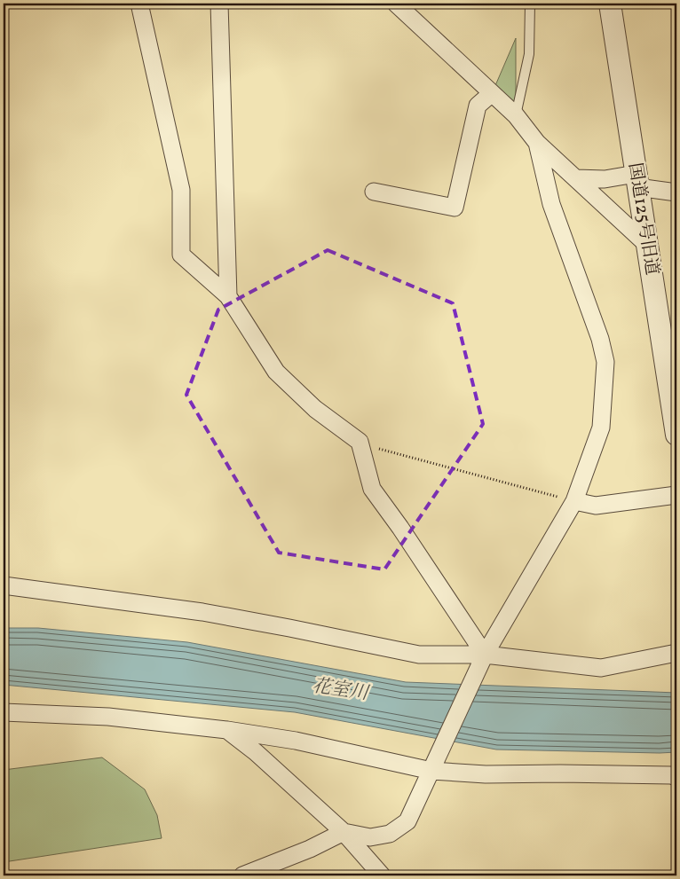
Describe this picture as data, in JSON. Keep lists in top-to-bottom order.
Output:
{
  "streets": {
    "street": ["国道125号旧道"]
  },
  "water": ["花室川"]
}
